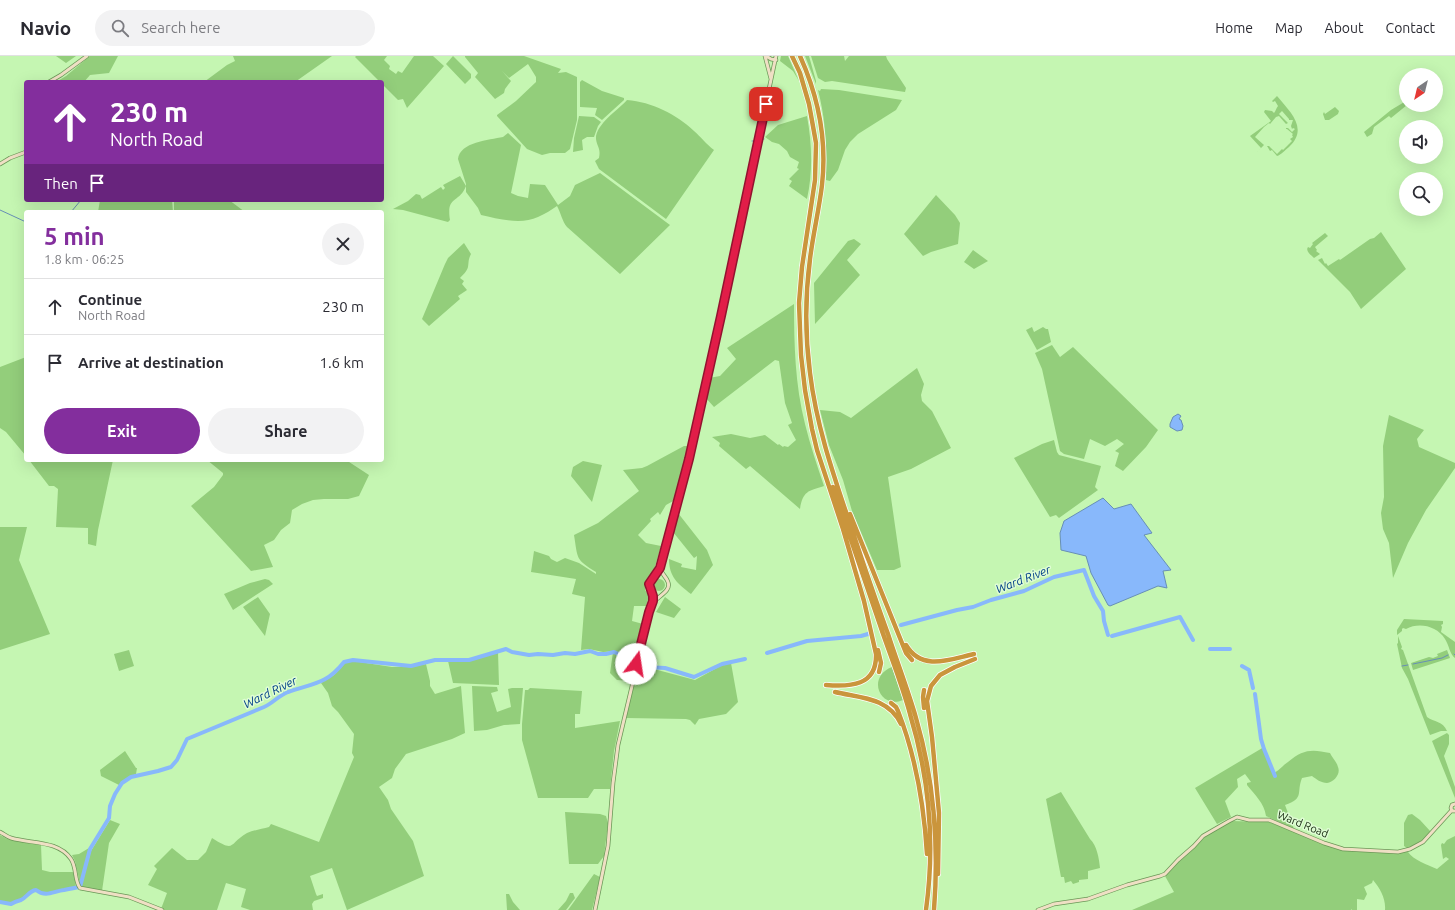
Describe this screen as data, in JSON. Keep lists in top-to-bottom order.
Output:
{
  "streets": {
    "main road": ["Ward Road"]
  },
  "water": ["Ward River"],
  "north": "bottom left",
  "page": {
    "header": "Navio",
    "search": "Search here",
    "nav": [
      "Home",
      "Map",
      "About",
      "Contact"
    ],
    "turn": ["230 m", "North Road"],
    "then": "Then",
    "heading": ["5 min", "1.8 km · 06:25"],
    "list": [
      {
        "name": "Continue",
        "note": "North Road",
        "value": "230 m"
      },
      {
        "name": "Arrive at destination",
        "value": "1.6 km"
      }
    ],
    "buttons": ["Exit", "Share"]
  }
}
